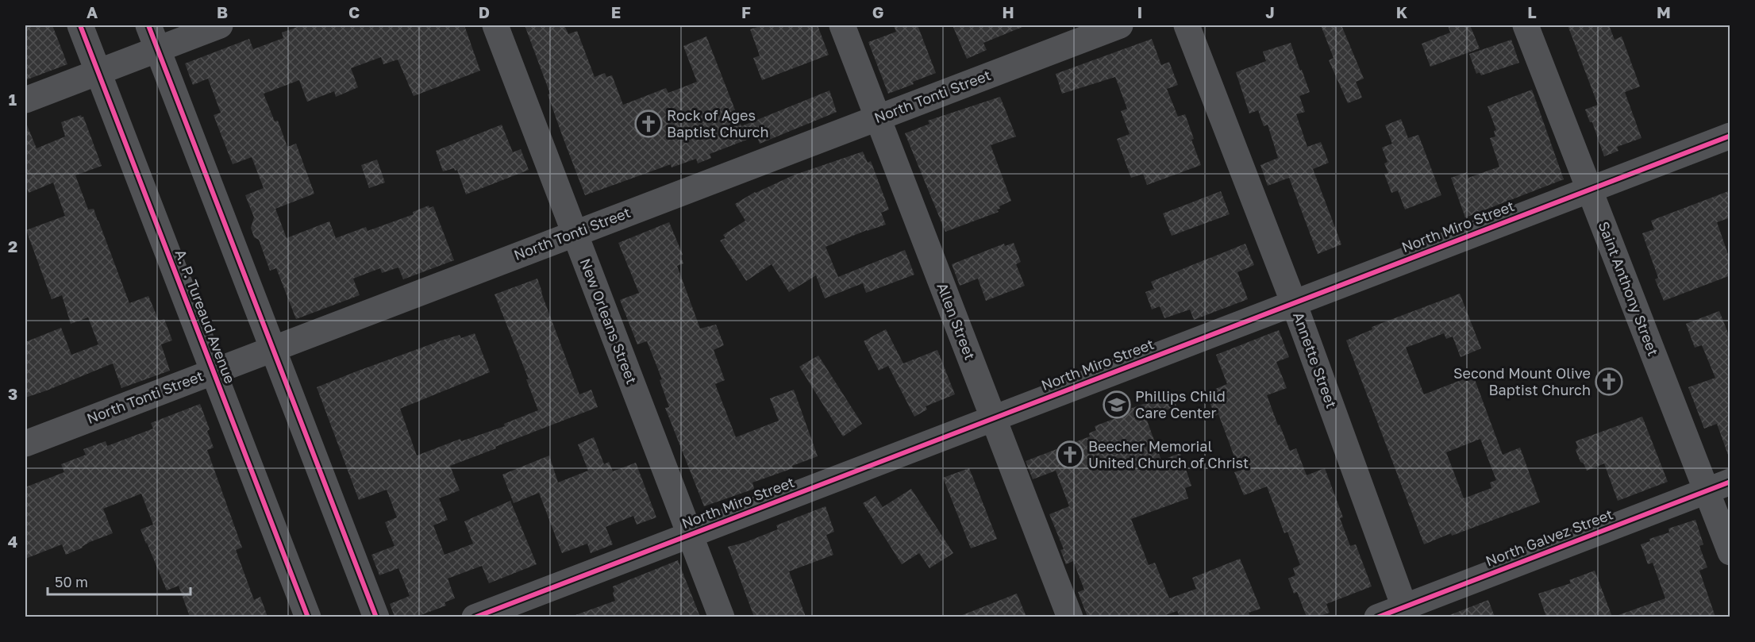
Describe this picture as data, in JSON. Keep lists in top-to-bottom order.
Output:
{
  "streets": {
    "street": [
      "North Tonti Street",
      "North Miro Street",
      "Saint Anthony Street",
      "A. P. Tureaud Avenue",
      "New Orleans Street",
      "Allen Street",
      "Annette Street",
      "North Galvez Street"
    ]
  },
  "crossings": [
    ["North Tonti Street", "A. P. Tureaud Avenue"],
    ["North Tonti Street", "New Orleans Street"],
    ["North Tonti Street", "Allen Street"],
    ["North Miro Street", "Saint Anthony Street"],
    ["North Miro Street", "New Orleans Street"],
    ["North Miro Street", "Allen Street"],
    ["North Miro Street", "Annette Street"],
    ["Saint Anthony Street", "North Galvez Street"],
    ["Annette Street", "North Galvez Street"]
  ],
  "places": {
    "church": ["Rock of Ages Baptist Church", "Second Mount Olive Baptist Church", "Beecher Memorial United Church of Christ"],
    "school or university": ["Phillips Child Care Center"]
  },
  "scale_bar": "50 m",
  "grid": {
    "columns": [
      "A",
      "B",
      "C",
      "D",
      "E",
      "F",
      "G",
      "H",
      "I",
      "J",
      "K",
      "L",
      "M"
    ],
    "rows": [
      "1",
      "2",
      "3",
      "4"
    ]
  }
}
